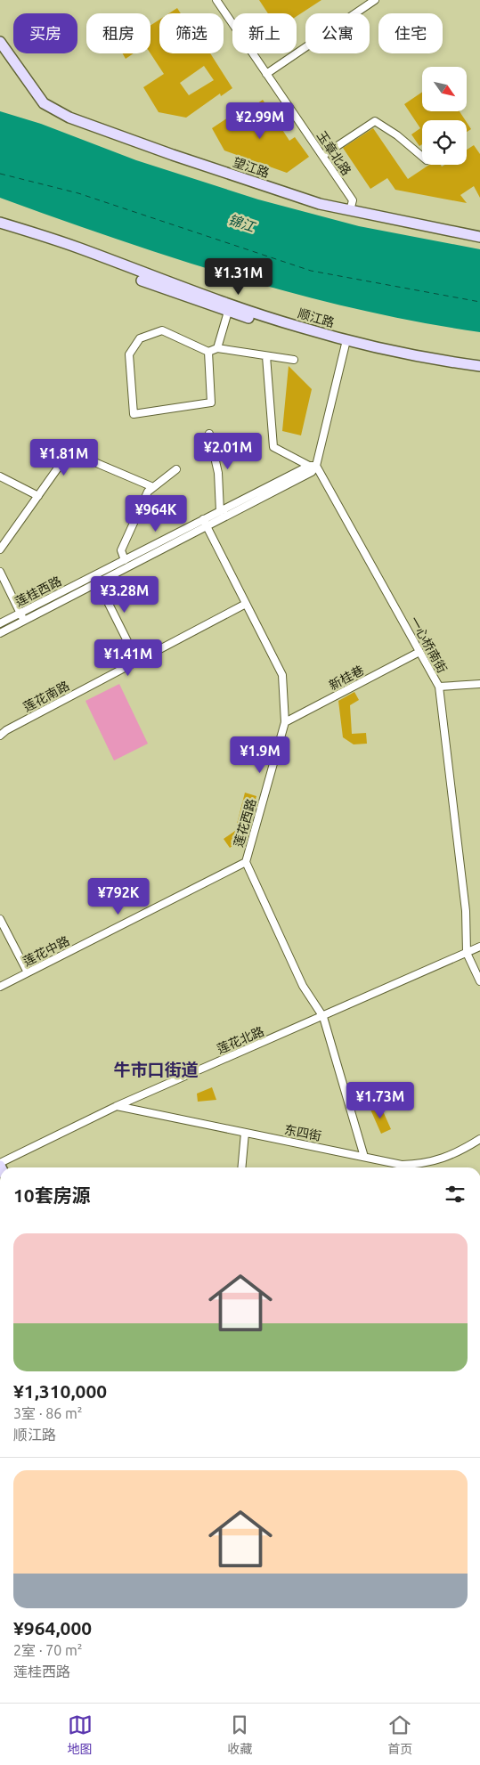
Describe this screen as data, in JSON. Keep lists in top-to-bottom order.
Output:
{
  "streets": {
    "main road": ["望江路", "顺江路"],
    "street": [
      "玉章北路",
      "莲桂西路",
      "一心桥南街",
      "新桂巷",
      "莲花南路",
      "莲花西路",
      "莲花中路",
      "莲花北路",
      "东四街"
    ]
  },
  "crossings": [
    ["玉章北路", "望江路"],
    ["莲桂西路", "一心桥南街"],
    ["莲桂西路", "莲花西路"],
    ["一心桥南街", "新桂巷"],
    ["一心桥南街", "莲花北路"],
    ["新桂巷", "莲花西路"],
    ["莲花南路", "莲花西路"],
    ["莲花西路", "莲花中路"],
    ["莲花西路", "莲花北路"],
    ["莲花西路", "东四街"],
    ["莲花北路", "东四街"]
  ],
  "districts": ["牛市口街道"],
  "water": ["锦江"],
  "north": "bottom right",
  "page": {
    "chip": [
      "买房",
      "租房",
      "筛选",
      "新上",
      "公寓",
      "住宅"
    ],
    "price": [
      "¥2.99M",
      "¥1.31M",
      "¥2.01M",
      "¥1.81M",
      "¥964K",
      "¥3.28M",
      "¥1.41M",
      "¥1.9M",
      "¥792K",
      "¥1.73M"
    ],
    "heading": "10套房源",
    "list": [
      {
        "name": "¥1,310,000",
        "note": "3室 · 86 m² · 顺江路"
      },
      {
        "name": "¥964,000",
        "note": "2室 · 70 m² · 莲桂西路"
      }
    ],
    "tabs": ["地图", "收藏", "首页"]
  }
}
